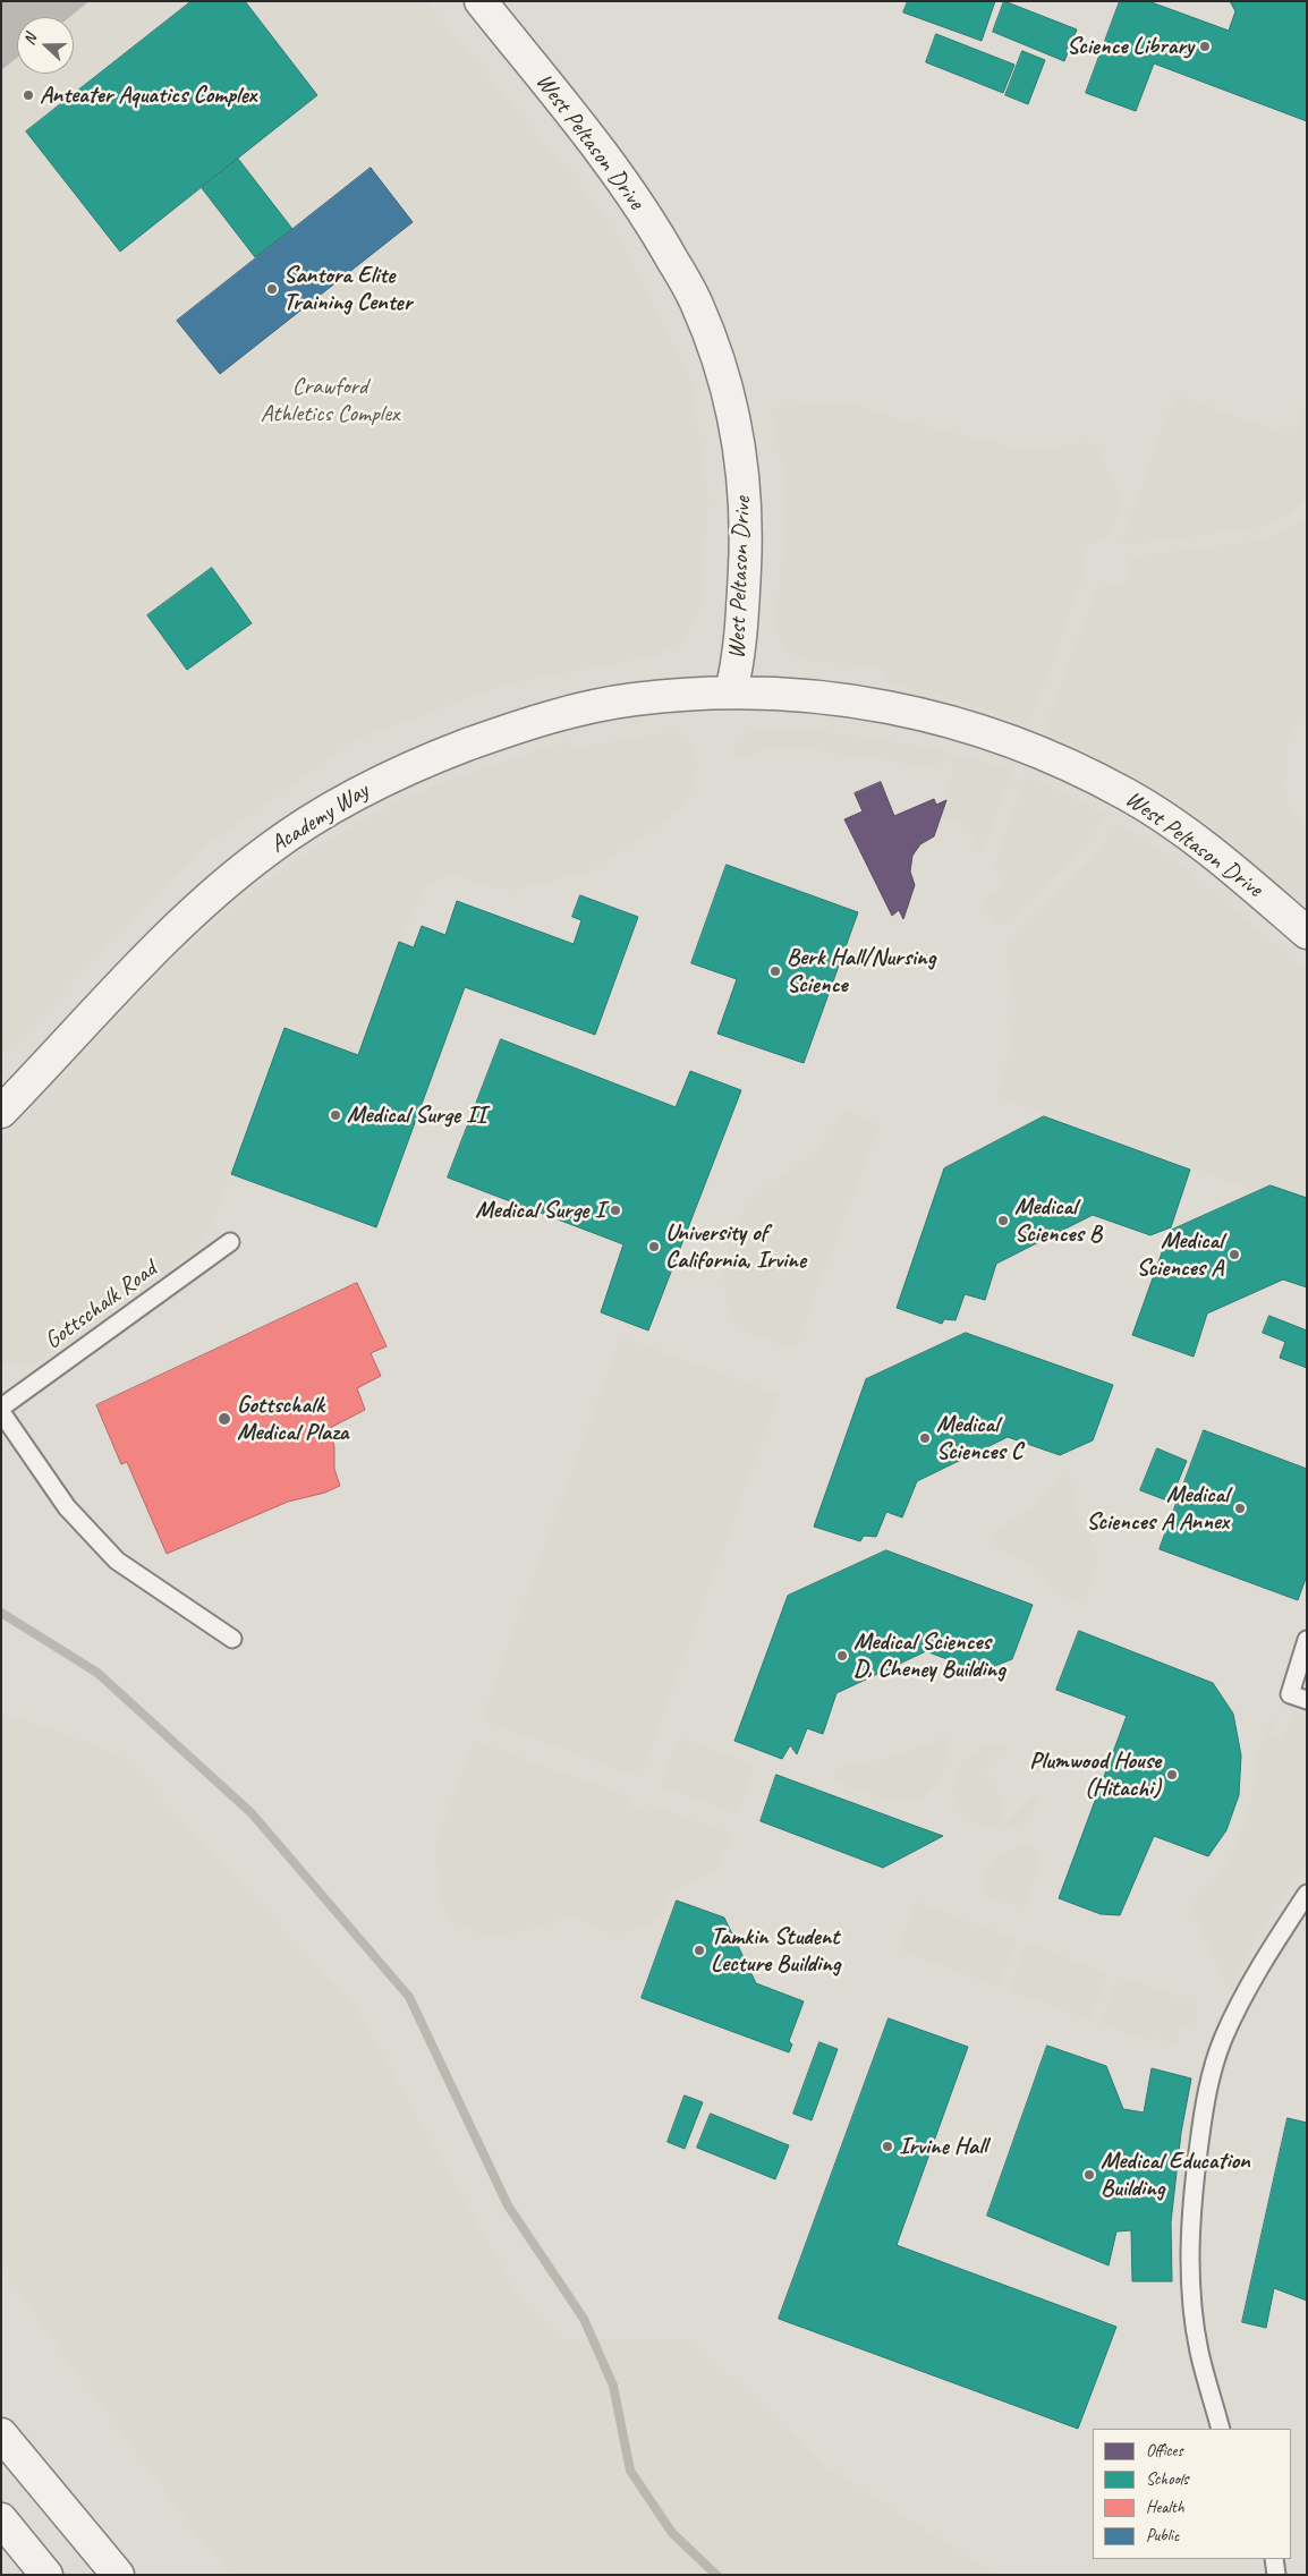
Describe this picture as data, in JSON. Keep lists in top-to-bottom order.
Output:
{
  "streets": {
    "street": ["West Peltason Drive", "Academy Way"],
    "lane": ["Gottschalk Road"]
  },
  "crossings": [
    ["West Peltason Drive", "Academy Way"]
  ],
  "parks": ["Crawford Athletics Complex"],
  "places": [
    "Science Library",
    "Anteater Aquatics Complex",
    "Santora Elite Training Center",
    "Berk Hall/Nursing Science",
    "Medical Surge II",
    "Medical Surge I",
    "Medical Sciences B",
    "University of California, Irvine",
    "Medical Sciences A",
    "Gottschalk Medical Plaza",
    "Medical Sciences C",
    "Medical Sciences A Annex",
    "Medical Sciences D, Cheney Building",
    "Plumwood House (Hitachi)",
    "Tamkin Student Lecture Building",
    "Irvine Hall",
    "Medical Education Building"
  ],
  "legend": [
    "Offices",
    "Schools",
    "Health",
    "Public"
  ],
  "north": "left"
}
